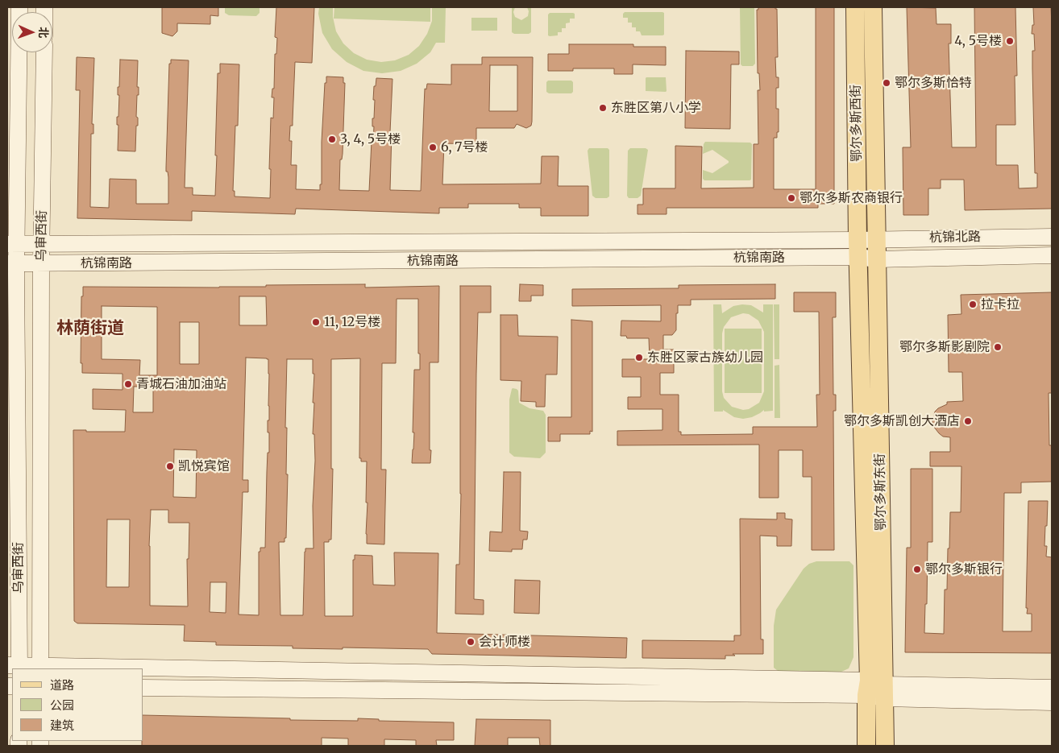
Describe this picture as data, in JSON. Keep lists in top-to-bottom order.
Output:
{
  "streets": {
    "main road": [
      "鄂尔多斯西街",
      "乌审西街",
      "杭锦北路",
      "杭锦南路",
      "鄂尔多斯东街"
    ]
  },
  "crossings": [
    ["鄂尔多斯西街", "杭锦北路"],
    ["鄂尔多斯西街", "杭锦南路"],
    ["鄂尔多斯西街", "鄂尔多斯东街"],
    ["乌审西街", "杭锦南路"],
    ["杭锦北路", "杭锦南路"],
    ["杭锦北路", "鄂尔多斯东街"],
    ["杭锦南路", "鄂尔多斯东街"]
  ],
  "districts": ["林荫街道"],
  "places": [
    "4, 5号楼",
    "鄂尔多斯恰特",
    "东胜区第八小学",
    "3, 4, 5号楼",
    "6, 7号楼",
    "鄂尔多斯农商银行",
    "拉卡拉",
    "11, 12号楼",
    "鄂尔多斯影剧院",
    "东胜区蒙古族幼儿园",
    "青城石油加油站",
    "鄂尔多斯凯创大酒店",
    "凯悦宾馆",
    "鄂尔多斯银行",
    "会计师楼"
  ],
  "legend": ["道路", "公园", "建筑"],
  "north": "right"
}
